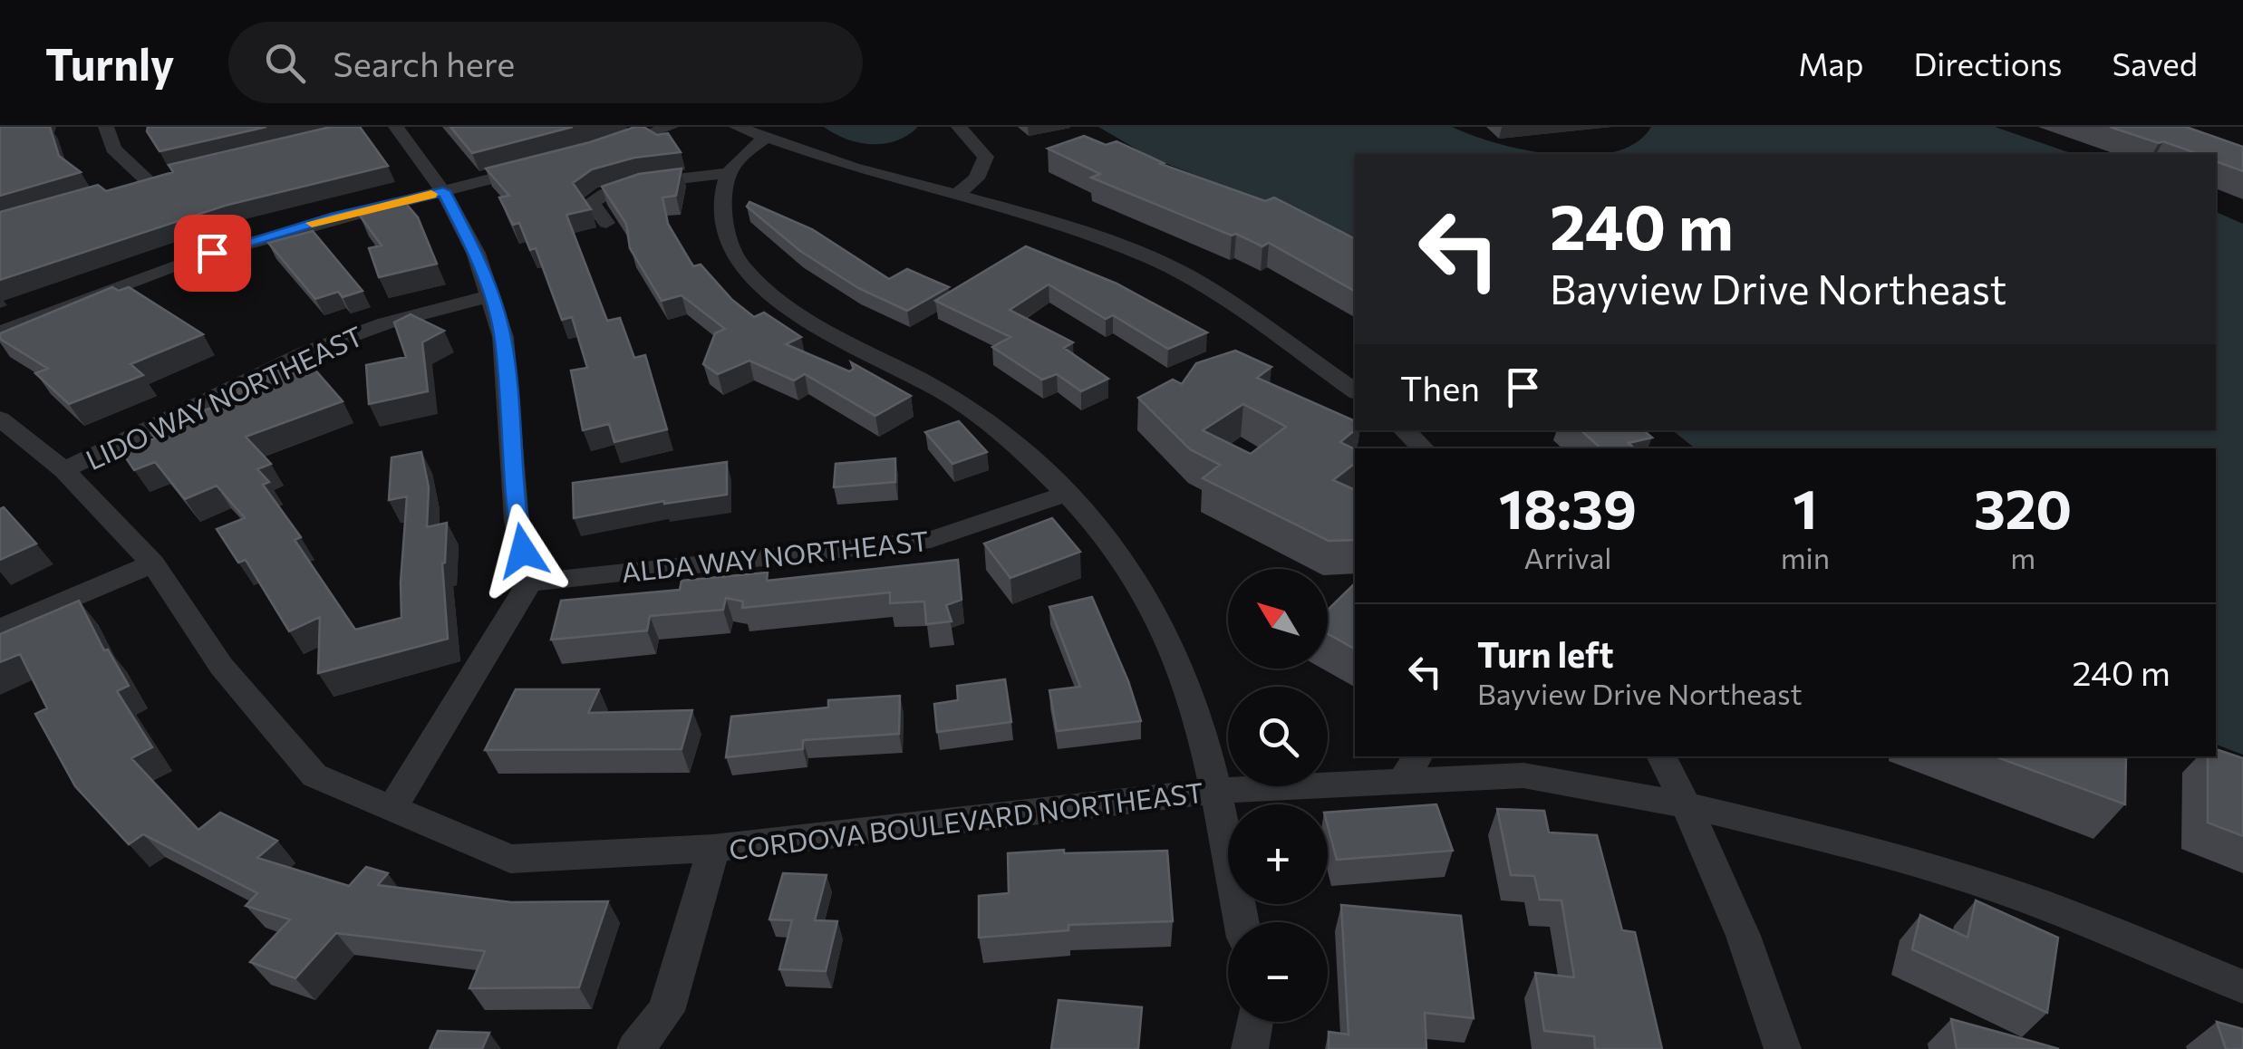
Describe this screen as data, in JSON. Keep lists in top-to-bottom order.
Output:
{
  "streets": {
    "street": ["LIDO WAY NORTHEAST", "ALDA WAY NORTHEAST", "CORDOVA BOULEVARD NORTHEAST"]
  },
  "crossings": [
    ["LIDO WAY NORTHEAST", "CORDOVA BOULEVARD NORTHEAST"]
  ],
  "north": "top left",
  "page": {
    "header": "Turnly",
    "search": "Search here",
    "nav": ["Map", "Directions", "Saved"],
    "turn": ["240 m", "Bayview Drive Northeast"],
    "then": "Then",
    "eta": [
      "18:39",
      "Arrival",
      "1",
      "min",
      "320",
      "m"
    ],
    "map_buttons": ["+", "−"],
    "list": [
      {
        "name": "Turn left",
        "note": "Bayview Drive Northeast",
        "value": "240 m"
      }
    ]
  }
}
